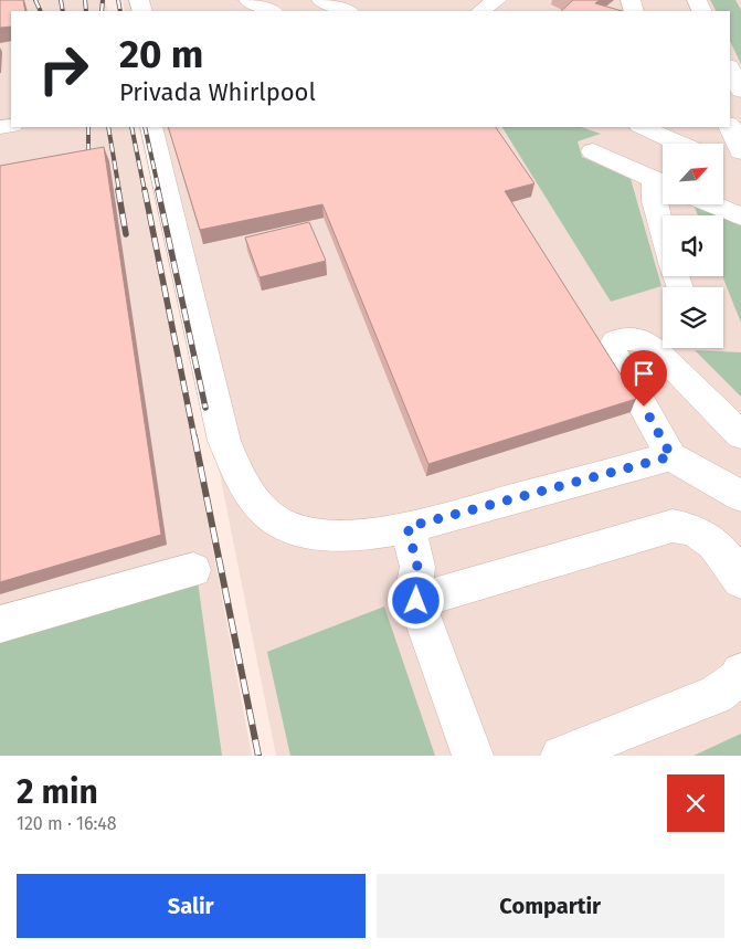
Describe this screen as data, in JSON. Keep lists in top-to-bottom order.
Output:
{
  "north": "top right",
  "page": {
    "turn": ["20 m", "Privada Whirlpool"],
    "heading": ["2 min", "120 m · 16:48"],
    "buttons": ["Salir", "Compartir"]
  }
}
